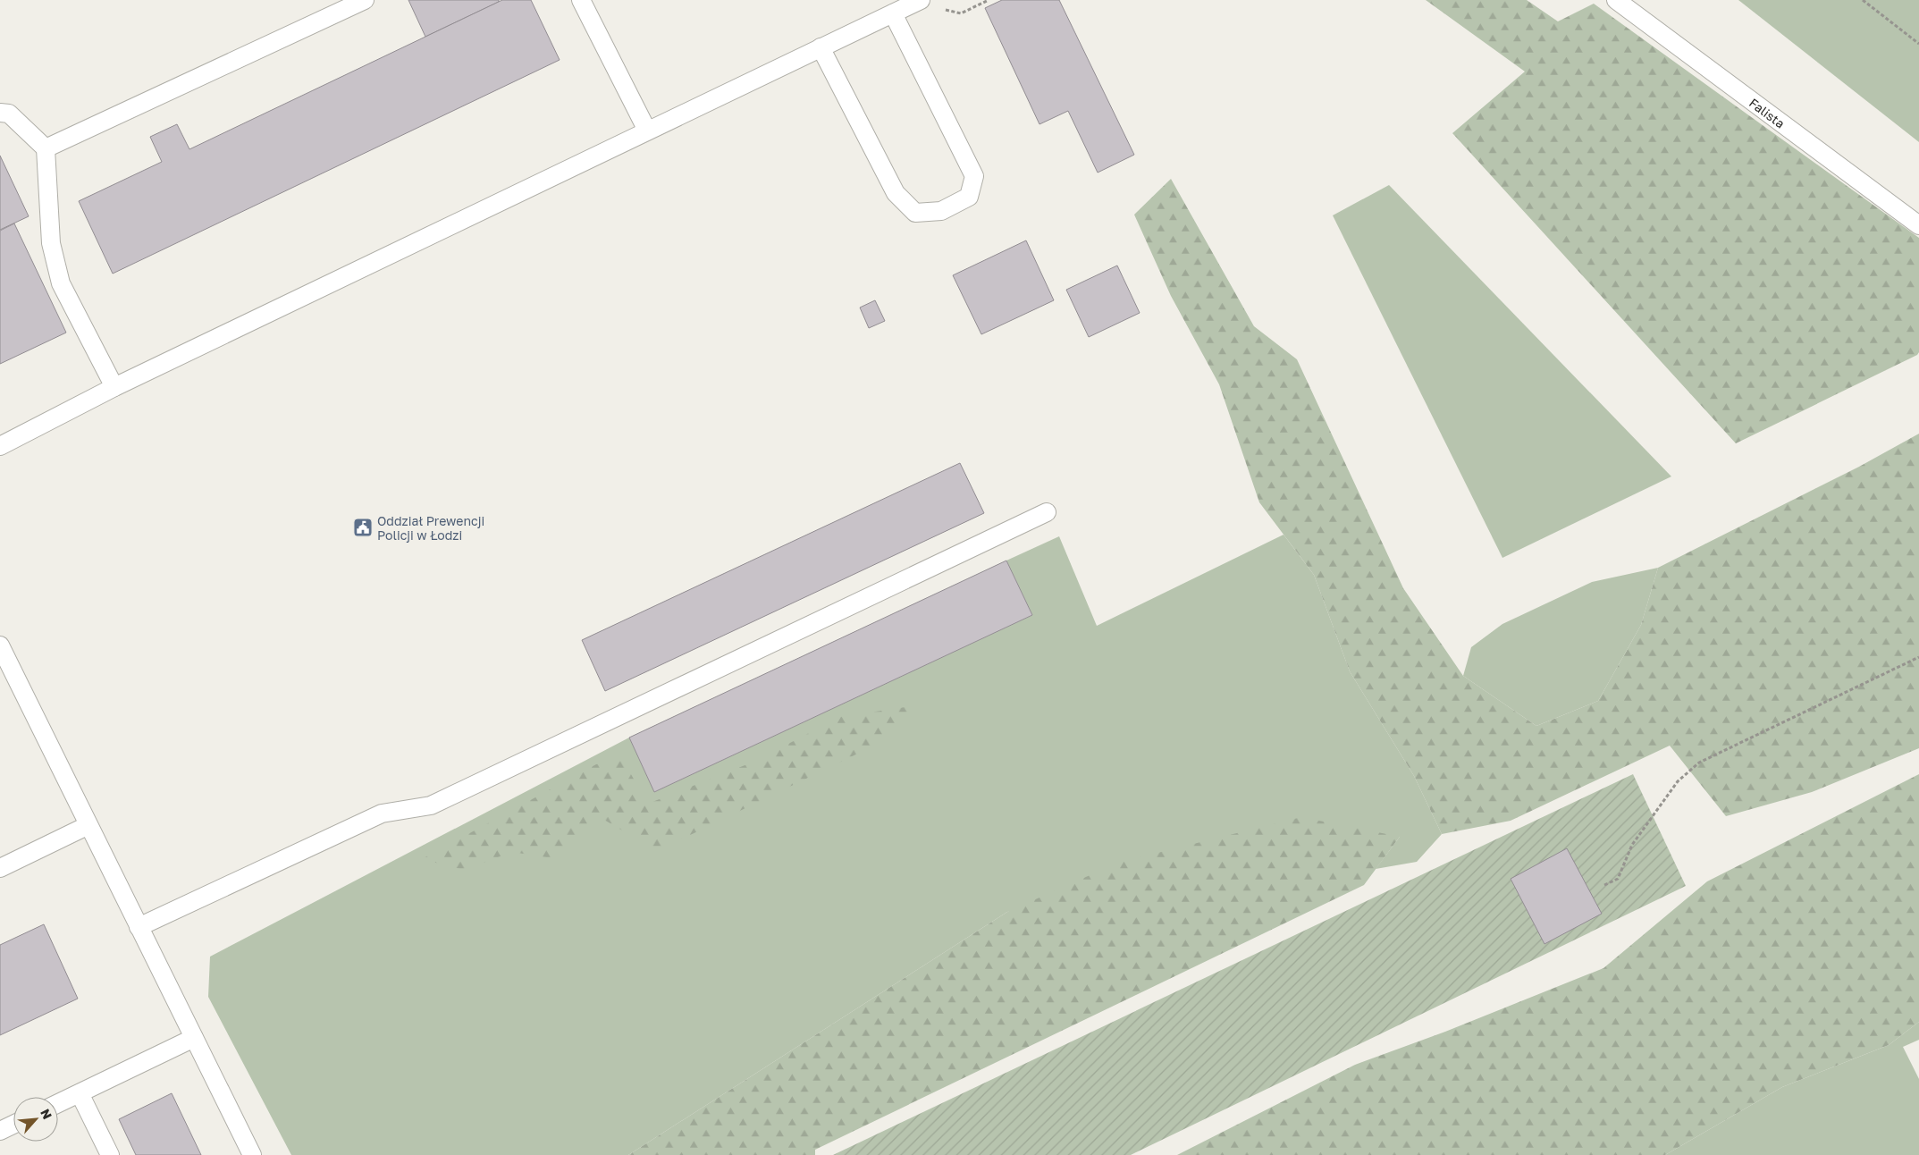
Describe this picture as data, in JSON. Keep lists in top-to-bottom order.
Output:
{
  "streets": {
    "lane": ["Falista"]
  },
  "places": {
    "public building": ["Oddział Prewencji Policji w Łodzi"]
  },
  "north": "top right"
}
